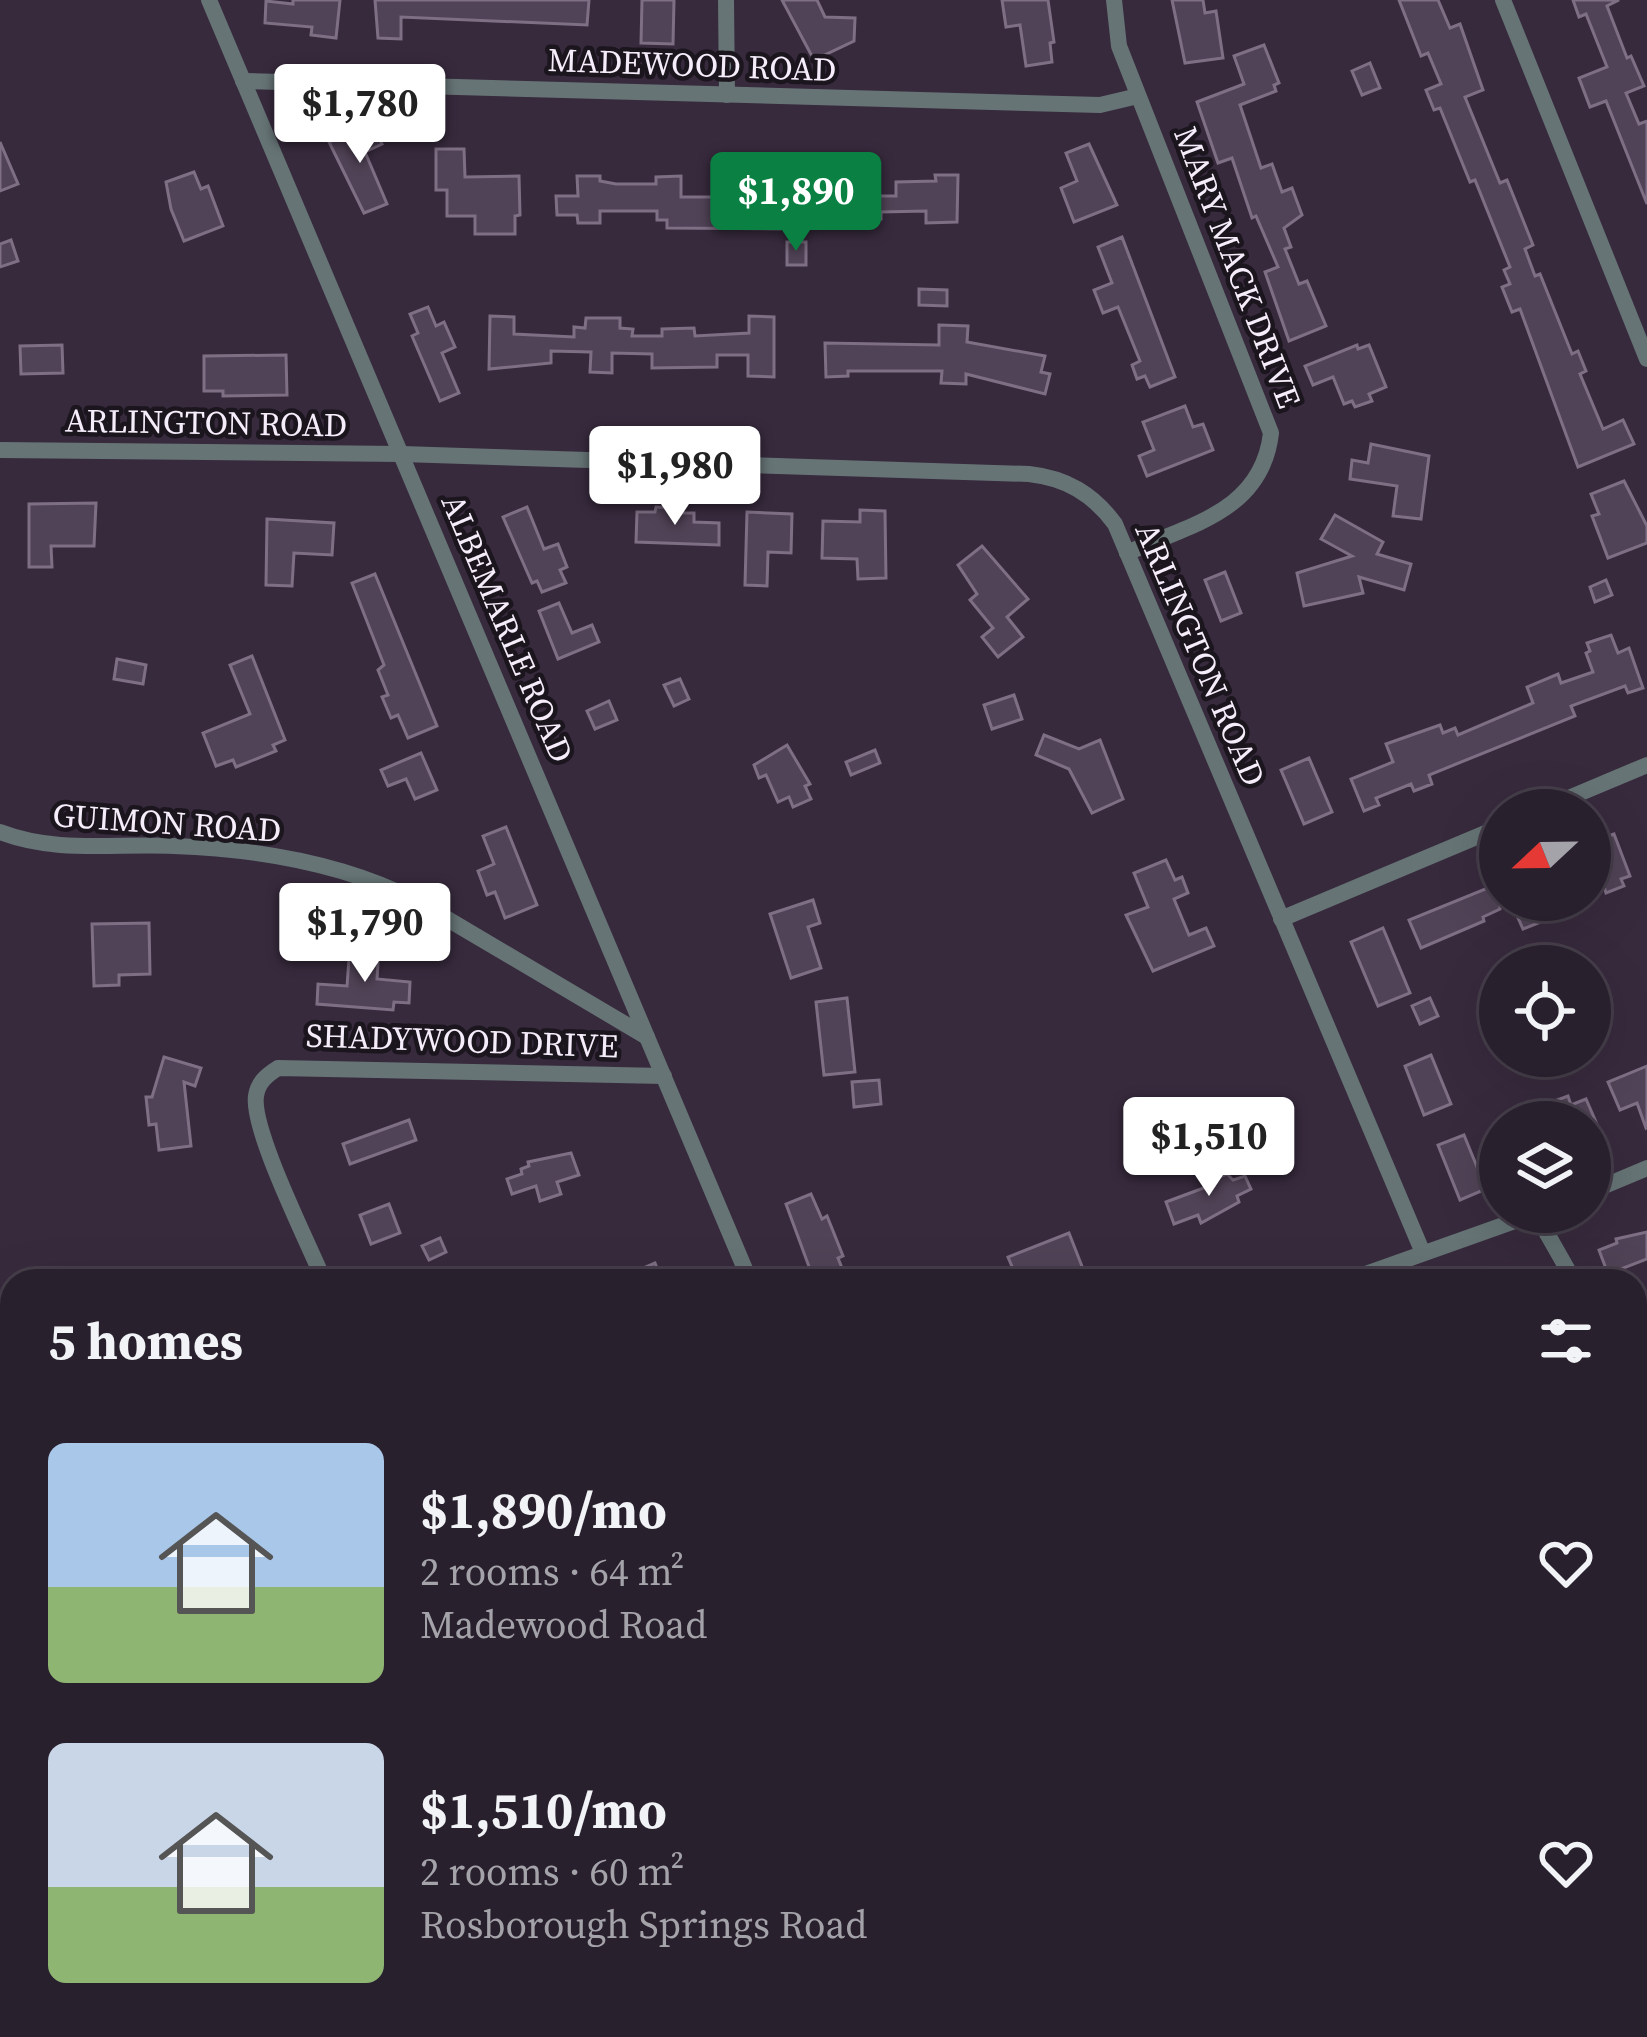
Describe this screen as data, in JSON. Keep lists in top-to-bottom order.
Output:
{
  "streets": {
    "street": [
      "MADEWOOD ROAD",
      "MARY MACK DRIVE",
      "ARLINGTON ROAD",
      "ALBEMARLE ROAD",
      "GUIMON ROAD",
      "SHADYWOOD DRIVE"
    ]
  },
  "crossings": [
    ["MADEWOOD ROAD", "MARY MACK DRIVE"],
    ["MADEWOOD ROAD", "ALBEMARLE ROAD"],
    ["MARY MACK DRIVE", "ARLINGTON ROAD"],
    ["ARLINGTON ROAD", "ALBEMARLE ROAD"],
    ["ALBEMARLE ROAD", "GUIMON ROAD"],
    ["ALBEMARLE ROAD", "SHADYWOOD DRIVE"]
  ],
  "north": "left",
  "page": {
    "price": [
      "$1,780",
      "$1,890",
      "$1,980",
      "$1,790",
      "$1,510"
    ],
    "heading": "5 homes",
    "list": [
      {
        "name": "$1,890/mo",
        "note": "2 rooms · 64 m² · Madewood Road"
      },
      {
        "name": "$1,510/mo",
        "note": "2 rooms · 60 m² · Rosborough Springs Road"
      }
    ]
  }
}
